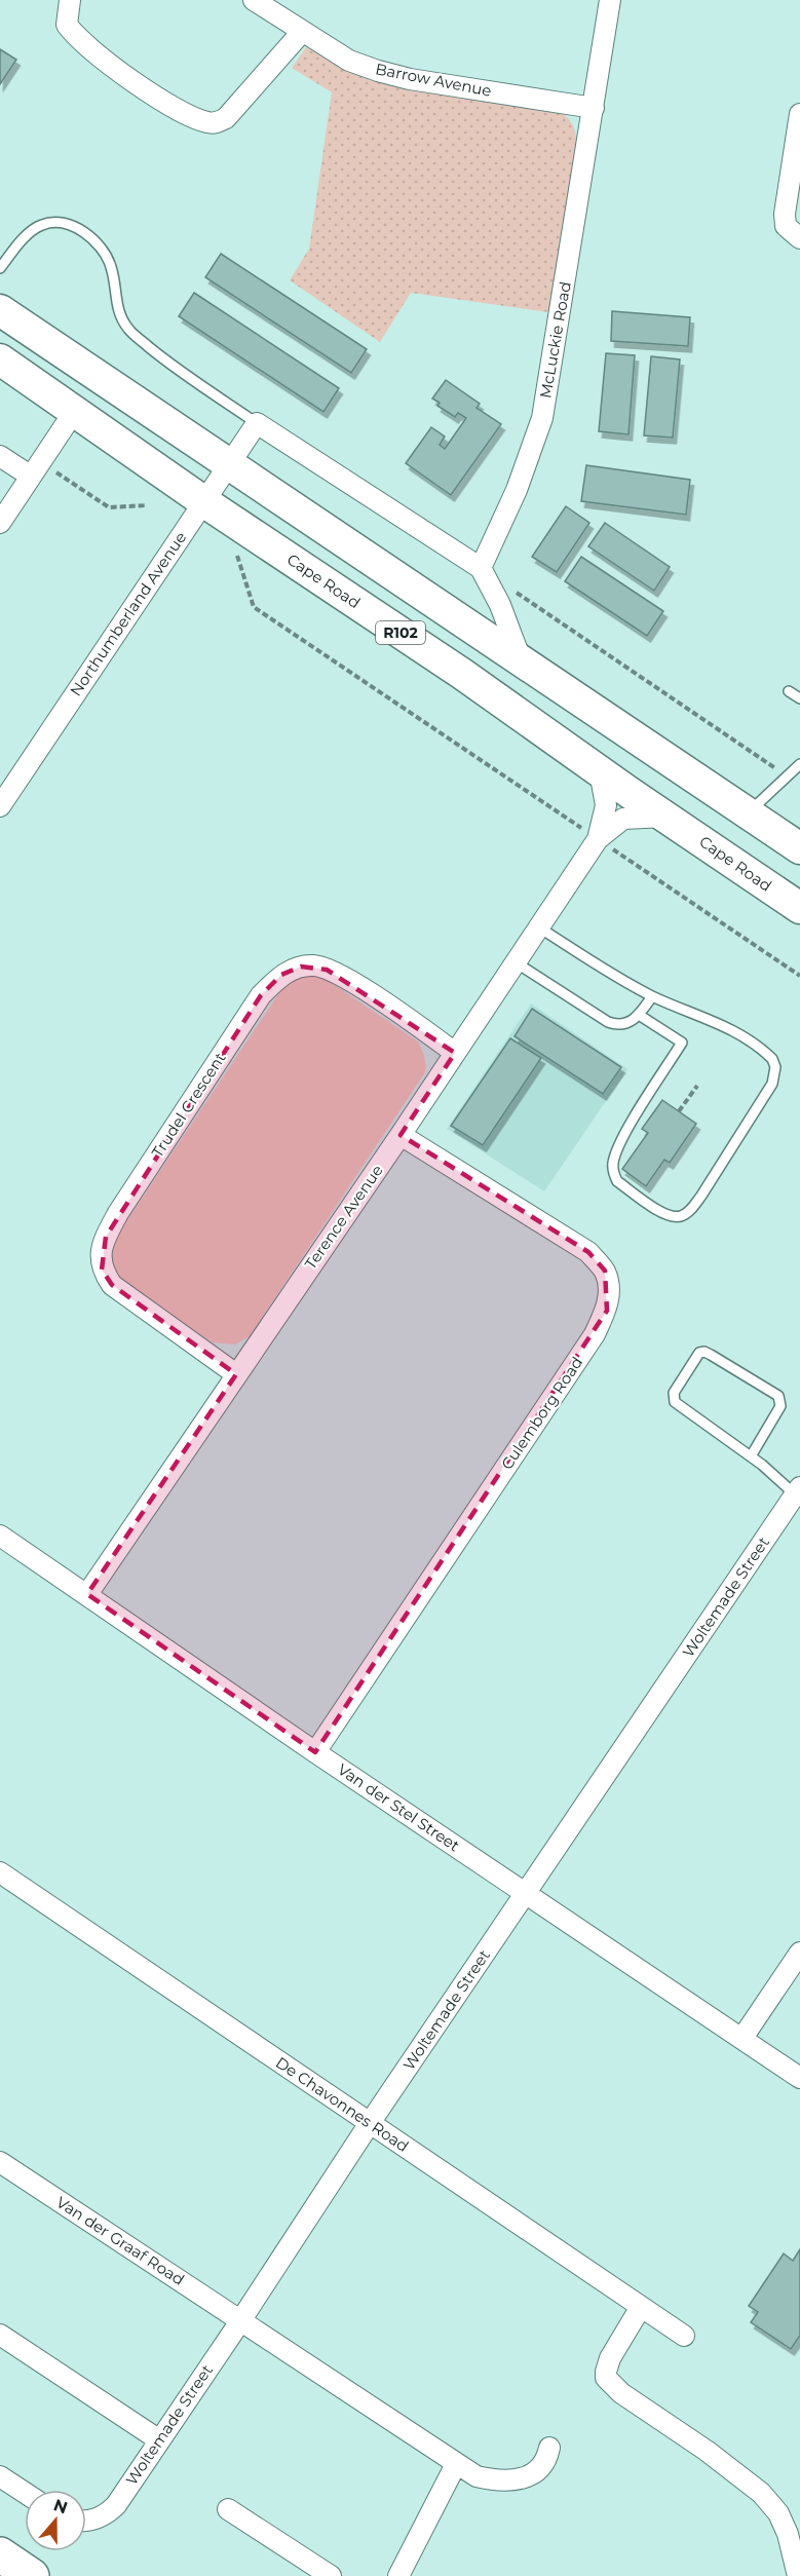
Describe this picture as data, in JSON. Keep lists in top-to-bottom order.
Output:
{
  "streets": {
    "main road": ["Cape Road", "R102"],
    "street": [
      "Barrow Avenue",
      "McLuckie Road",
      "Northumberland Avenue",
      "Trudel Crescent",
      "Terence Avenue",
      "Culemborg Road",
      "Woltemade Street",
      "Van der Stel Street",
      "De Chavonnes Road",
      "Van der Graaf Road"
    ]
  },
  "crossings": [
    ["Barrow Avenue", "McLuckie Road"],
    ["Cape Road", "Northumberland Avenue"],
    ["Cape Road", "Terence Avenue"],
    ["Northumberland Avenue", "R102"],
    ["Trudel Crescent", "Terence Avenue"],
    ["Terence Avenue", "Culemborg Road"],
    ["Terence Avenue", "Van der Stel Street"],
    ["Culemborg Road", "Van der Stel Street"],
    ["Woltemade Street", "Van der Stel Street"],
    ["Woltemade Street", "De Chavonnes Road"],
    ["Woltemade Street", "Van der Graaf Road"]
  ],
  "north": "top"
}
